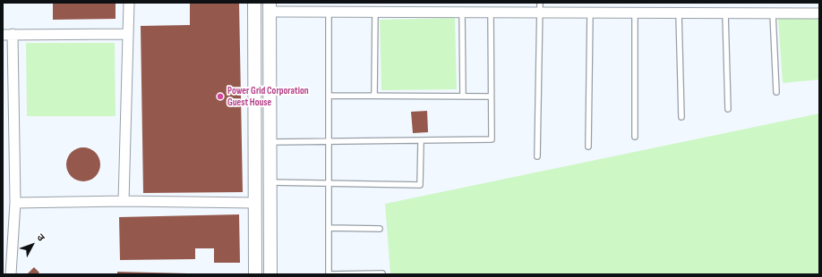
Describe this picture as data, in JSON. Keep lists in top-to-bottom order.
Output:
{
  "places": ["Power Grid Corporation Guest House"],
  "north": "top right"
}
